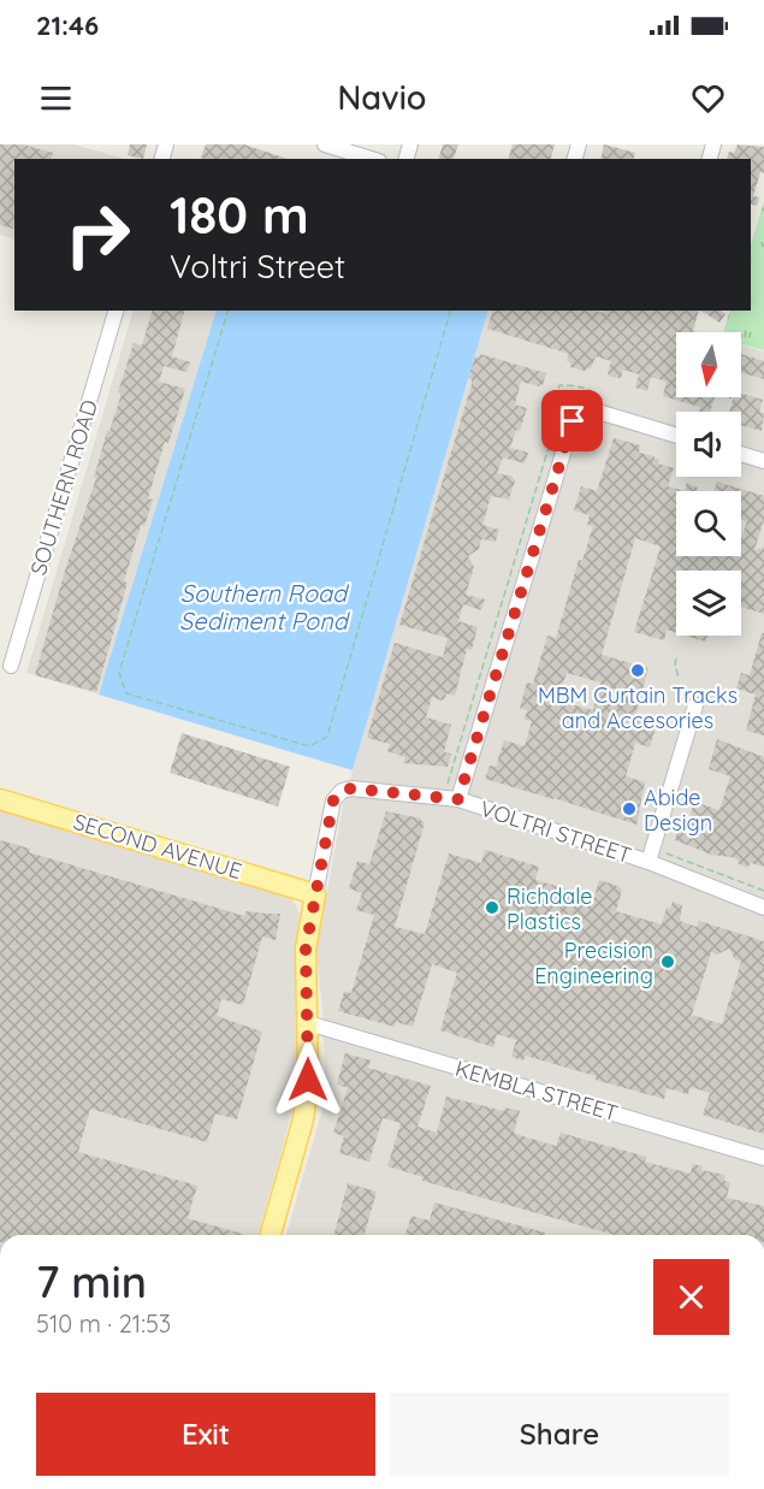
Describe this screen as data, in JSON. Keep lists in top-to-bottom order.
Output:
{
  "streets": {
    "main road": ["SECOND AVENUE"],
    "street": ["SOUTHERN ROAD", "VOLTRI STREET", "KEMBLA STREET"]
  },
  "crossings": [
    ["VOLTRI STREET", "SECOND AVENUE"]
  ],
  "water": ["Southern Road Sediment Pond"],
  "places": [
    "MBM Curtain Tracks and Accesories",
    "Abide Design",
    "Richdale Plastics",
    "Precision Engineering"
  ],
  "north": "bottom",
  "page": {
    "status": "21:46",
    "header": "Navio",
    "turn": ["180 m", "Voltri Street"],
    "heading": ["7 min", "510 m · 21:53"],
    "buttons": ["Exit", "Share"]
  }
}
